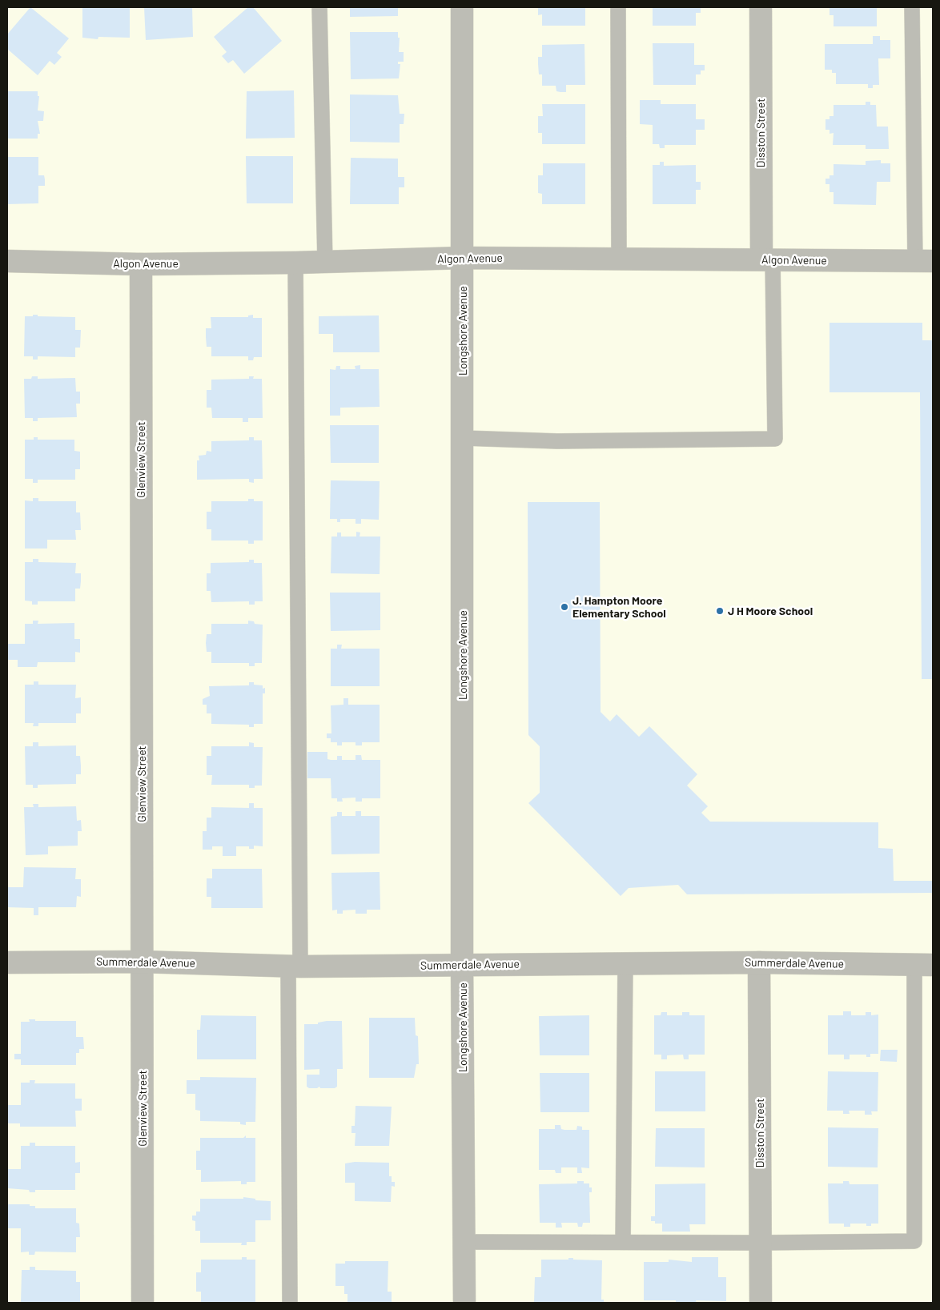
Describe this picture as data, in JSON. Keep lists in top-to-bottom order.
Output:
{
  "streets": {
    "street": [
      "Disston Street",
      "Algon Avenue",
      "Longshore Avenue",
      "Glenview Street",
      "Summerdale Avenue"
    ]
  },
  "crossings": [
    ["Disston Street", "Algon Avenue"],
    ["Disston Street", "Summerdale Avenue"],
    ["Algon Avenue", "Longshore Avenue"],
    ["Algon Avenue", "Glenview Street"],
    ["Longshore Avenue", "Summerdale Avenue"],
    ["Glenview Street", "Summerdale Avenue"]
  ],
  "places": ["J. Hampton Moore Elementary School", "J H Moore School"]
}
